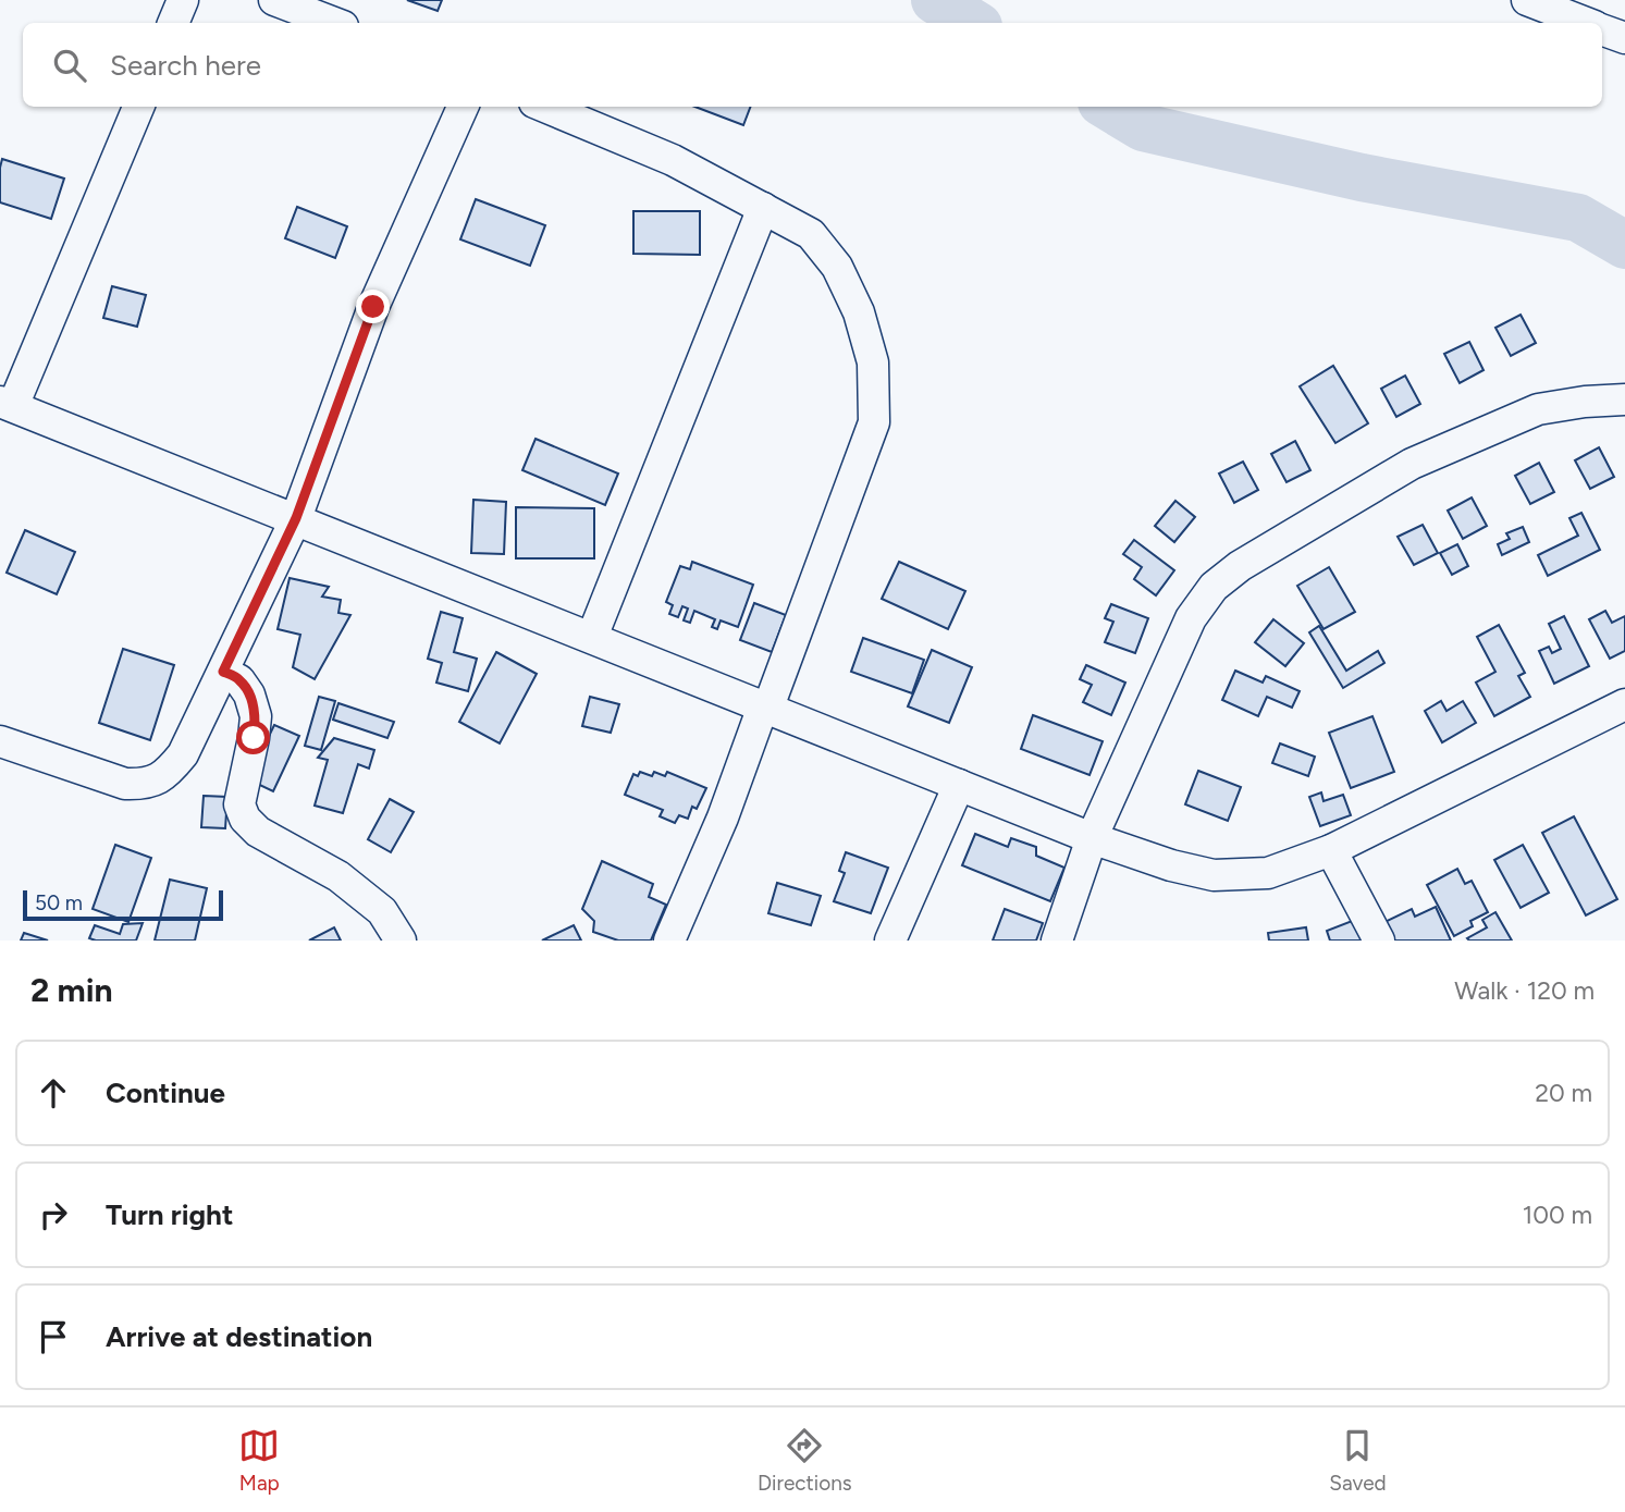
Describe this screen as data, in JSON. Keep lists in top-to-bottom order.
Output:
{
  "scale_bar": "50 m",
  "page": {
    "search": "Search here",
    "scale": "50 m",
    "heading": ["2 min", "Walk · 120 m"],
    "list": [
      ["Continue", "20 m"],
      ["Turn right", "100 m"],
      "Arrive at destination"
    ],
    "nav": ["Map", "Directions", "Saved"]
  }
}
